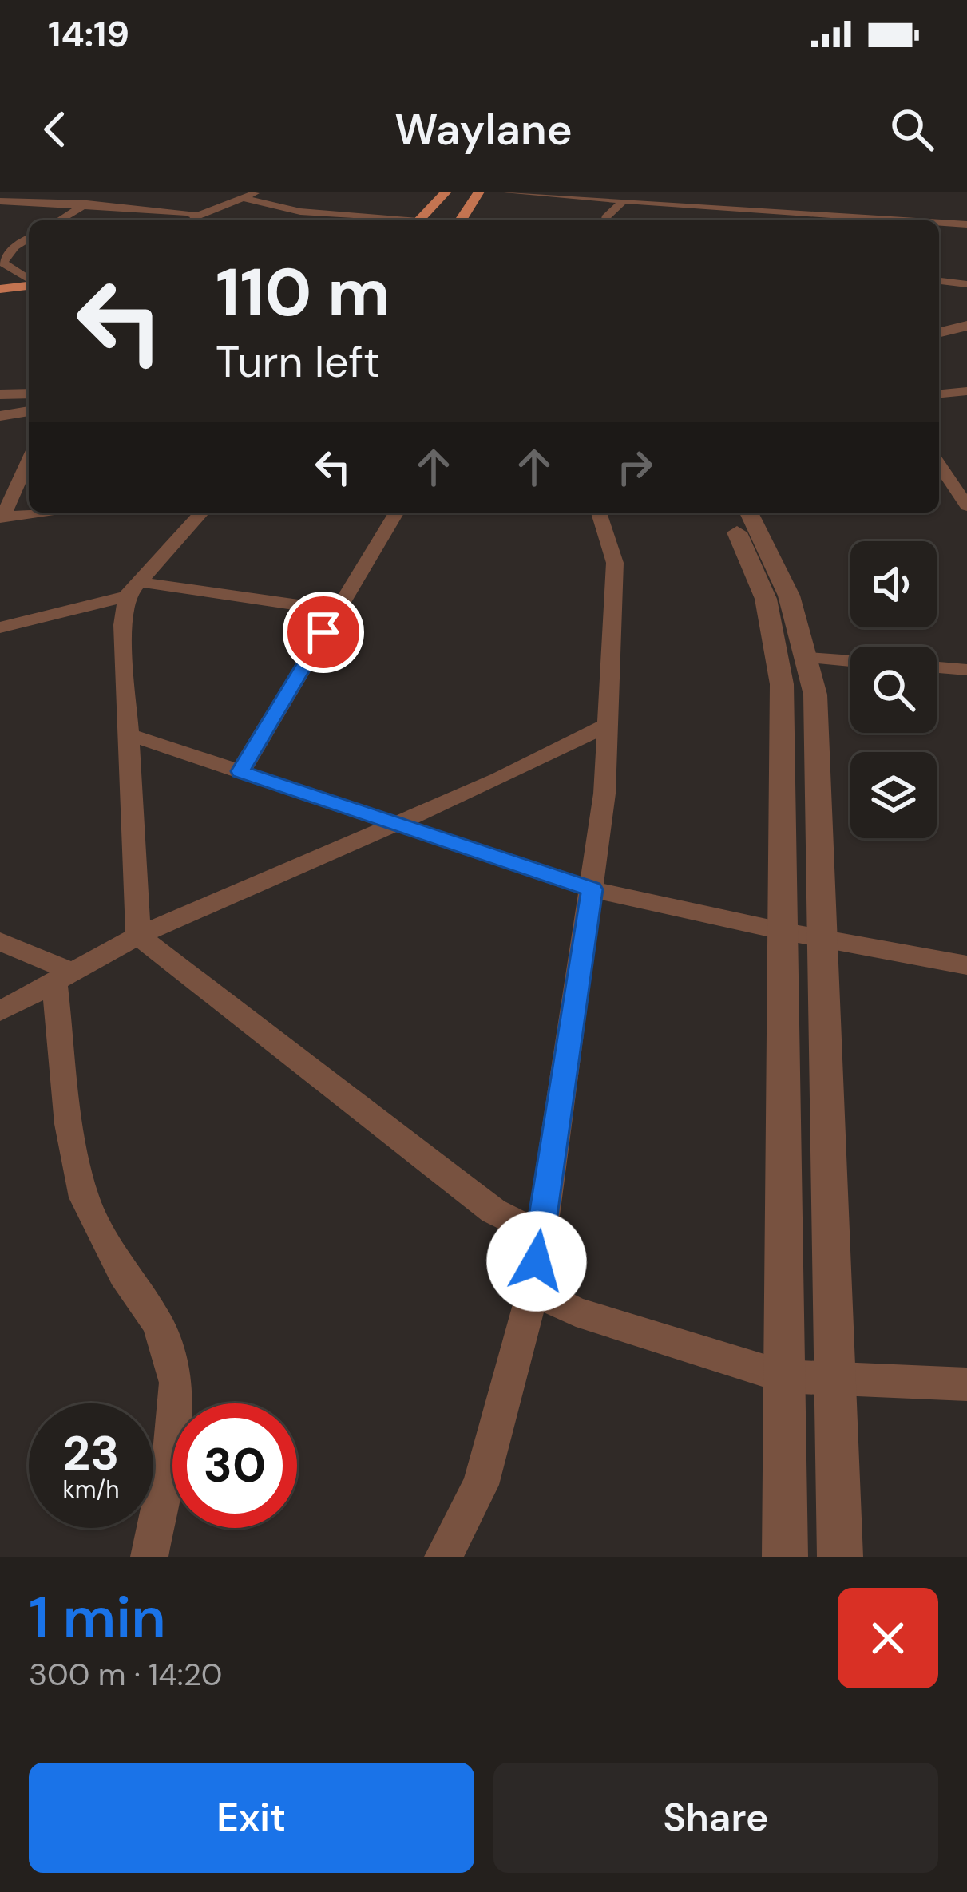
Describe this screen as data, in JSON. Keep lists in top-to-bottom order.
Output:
{
  "page": {
    "status": "14:19",
    "header": "Waylane",
    "turn": ["110 m", "Turn left"],
    "speed": "23 km/h",
    "limit": "30",
    "heading": ["1 min", "300 m · 14:20"],
    "buttons": ["Exit", "Share"]
  }
}
